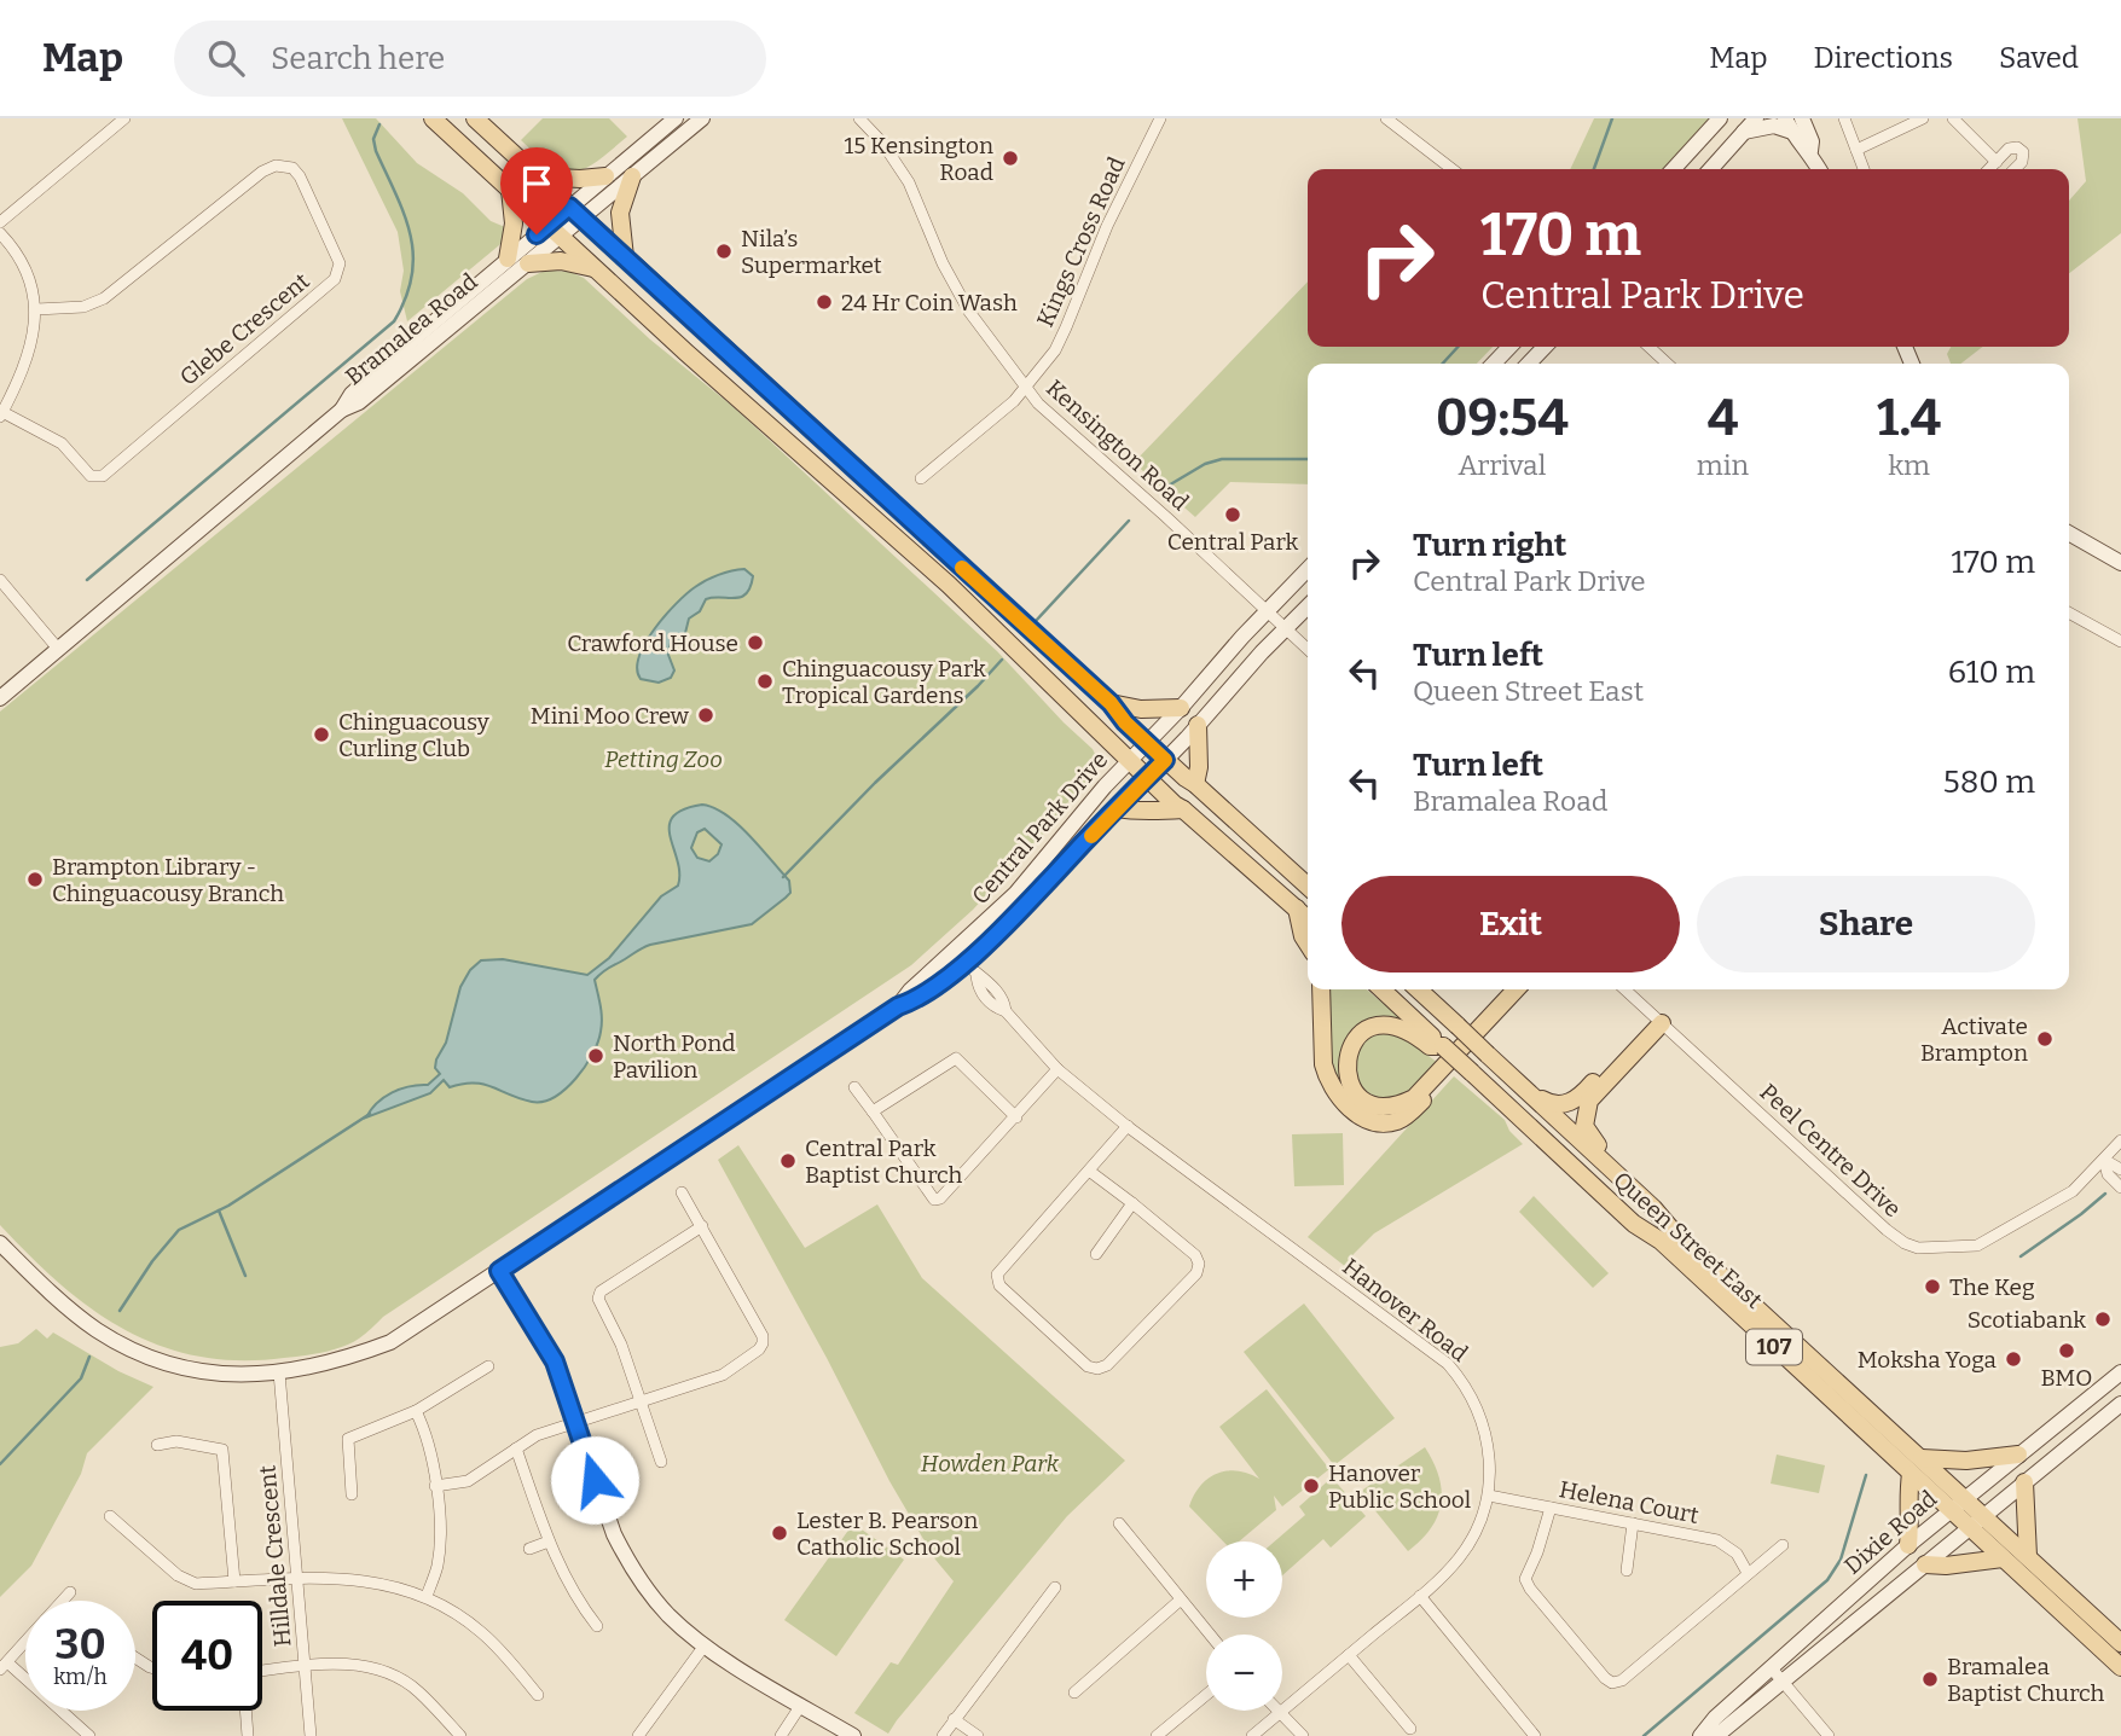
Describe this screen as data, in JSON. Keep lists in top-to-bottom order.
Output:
{
  "streets": {
    "main road": ["Queen Street East", "107"],
    "street": [
      "Kings Cross Road",
      "Glebe Crescent",
      "Bramalea Road",
      "Kensington Road",
      "Central Park Drive",
      "Peel Centre Drive",
      "Hanover Road",
      "Helena Court",
      "Dixie Road",
      "Hilldale Crescent"
    ]
  },
  "crossings": [
    ["Kings Cross Road", "Kensington Road"],
    ["Kensington Road", "Central Park Drive"],
    ["Central Park Drive", "Hanover Road"],
    ["Central Park Drive", "Hilldale Crescent"],
    ["Queen Street East", "Dixie Road"],
    ["Hanover Road", "Helena Court"]
  ],
  "parks": ["Petting Zoo", "Howden Park"],
  "places": [
    "15 Kensington Road",
    "Nila’s Supermarket",
    "24 Hr Coin Wash",
    "Central Park",
    "Crawford House",
    "Chinguacousy Park Tropical Gardens",
    "Mini Moo Crew",
    "Chinguacousy Curling Club",
    "Brampton Library - Chinguacousy Branch",
    "Activate Brampton",
    "North Pond Pavilion",
    "Central Park Baptist Church",
    "The Keg",
    "Scotiabank",
    "BMO",
    "Moksha Yoga",
    "Hanover Public School",
    "Lester B. Pearson Catholic School",
    "Bramalea Baptist Church"
  ],
  "page": {
    "header": "Map",
    "search": "Search here",
    "nav": ["Map", "Directions", "Saved"],
    "turn": ["170 m", "Central Park Drive"],
    "eta": [
      "09:54",
      "Arrival",
      "4",
      "min",
      "1.4",
      "km"
    ],
    "list": [
      {
        "name": "Turn right",
        "note": "Central Park Drive",
        "value": "170 m"
      },
      {
        "name": "Turn left",
        "note": "Queen Street East",
        "value": "610 m"
      },
      {
        "name": "Turn left",
        "note": "Bramalea Road",
        "value": "580 m"
      }
    ],
    "buttons": ["Exit", "Share"],
    "map_buttons": ["+", "−"],
    "speed": "30 km/h",
    "limit": "40"
  }
}
